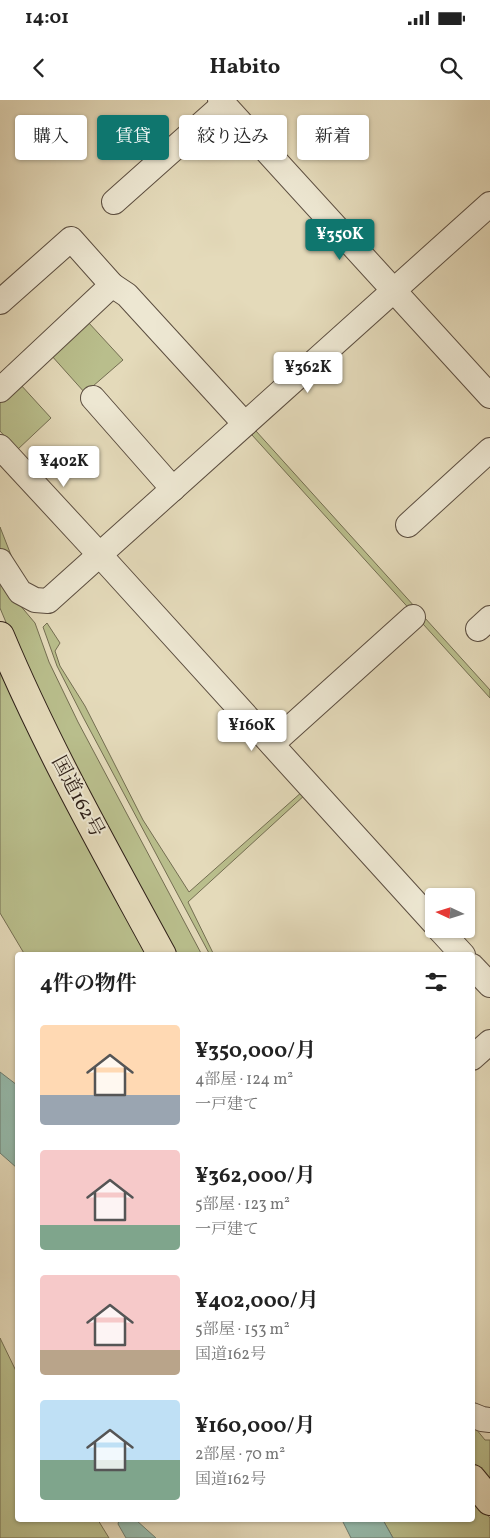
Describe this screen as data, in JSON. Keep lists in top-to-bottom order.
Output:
{
  "streets": {
    "highway": ["国道162号"]
  },
  "north": "left",
  "page": {
    "status": "14:01",
    "header": "Habito",
    "chip": [
      "購入",
      "賃貸",
      "絞り込み",
      "新着"
    ],
    "price": [
      "¥350K",
      "¥362K",
      "¥402K",
      "¥160K"
    ],
    "heading": "4件の物件",
    "list": [
      {
        "name": "¥350,000/月",
        "note": "4部屋 · 124 m² · 一戸建て"
      },
      {
        "name": "¥362,000/月",
        "note": "5部屋 · 123 m² · 一戸建て"
      },
      {
        "name": "¥402,000/月",
        "note": "5部屋 · 153 m² · 国道162号"
      },
      {
        "name": "¥160,000/月",
        "note": "2部屋 · 70 m² · 国道162号"
      }
    ]
  }
}
